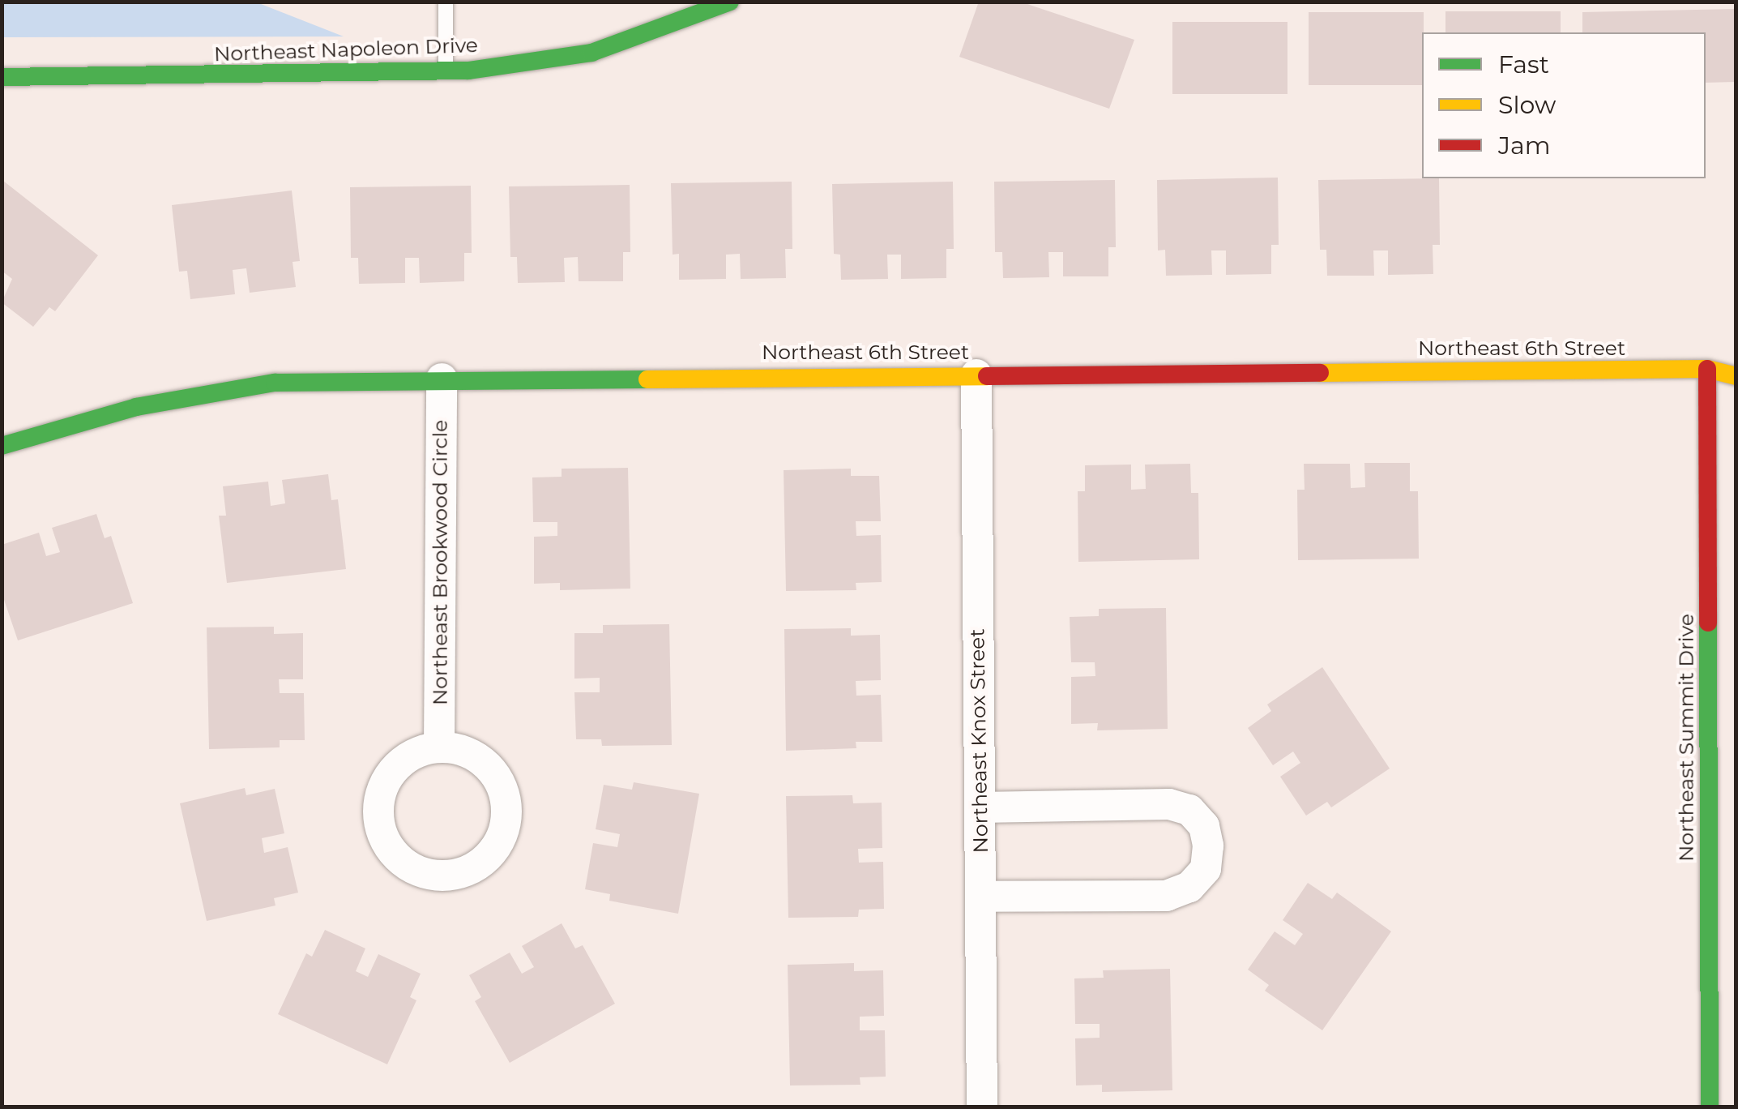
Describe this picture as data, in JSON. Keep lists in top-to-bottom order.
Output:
{
  "streets": {
    "street": [
      "Northeast Napoleon Drive",
      "Northeast 6th Street",
      "Northeast Brookwood Circle",
      "Northeast Summit Drive",
      "Northeast Knox Street"
    ]
  },
  "crossings": [
    ["Northeast 6th Street", "Northeast Brookwood Circle"],
    ["Northeast 6th Street", "Northeast Summit Drive"],
    ["Northeast 6th Street", "Northeast Knox Street"]
  ],
  "legend": ["Fast", "Slow", "Jam"]
}
